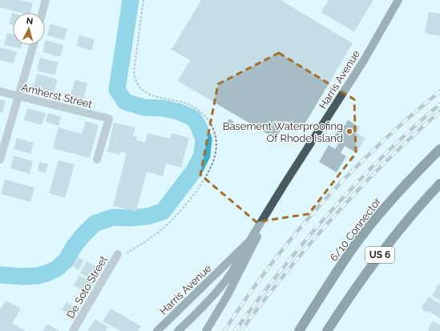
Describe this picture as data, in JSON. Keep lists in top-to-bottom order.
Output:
{
  "streets": {
    "highway": ["6/10 Connector", "US 6"],
    "main road": ["Harris Avenue"],
    "street": ["Amherst Street", "De Soto Street"]
  },
  "places": ["Basement Waterproofing Of Rhode Island"],
  "north": "top"
}
